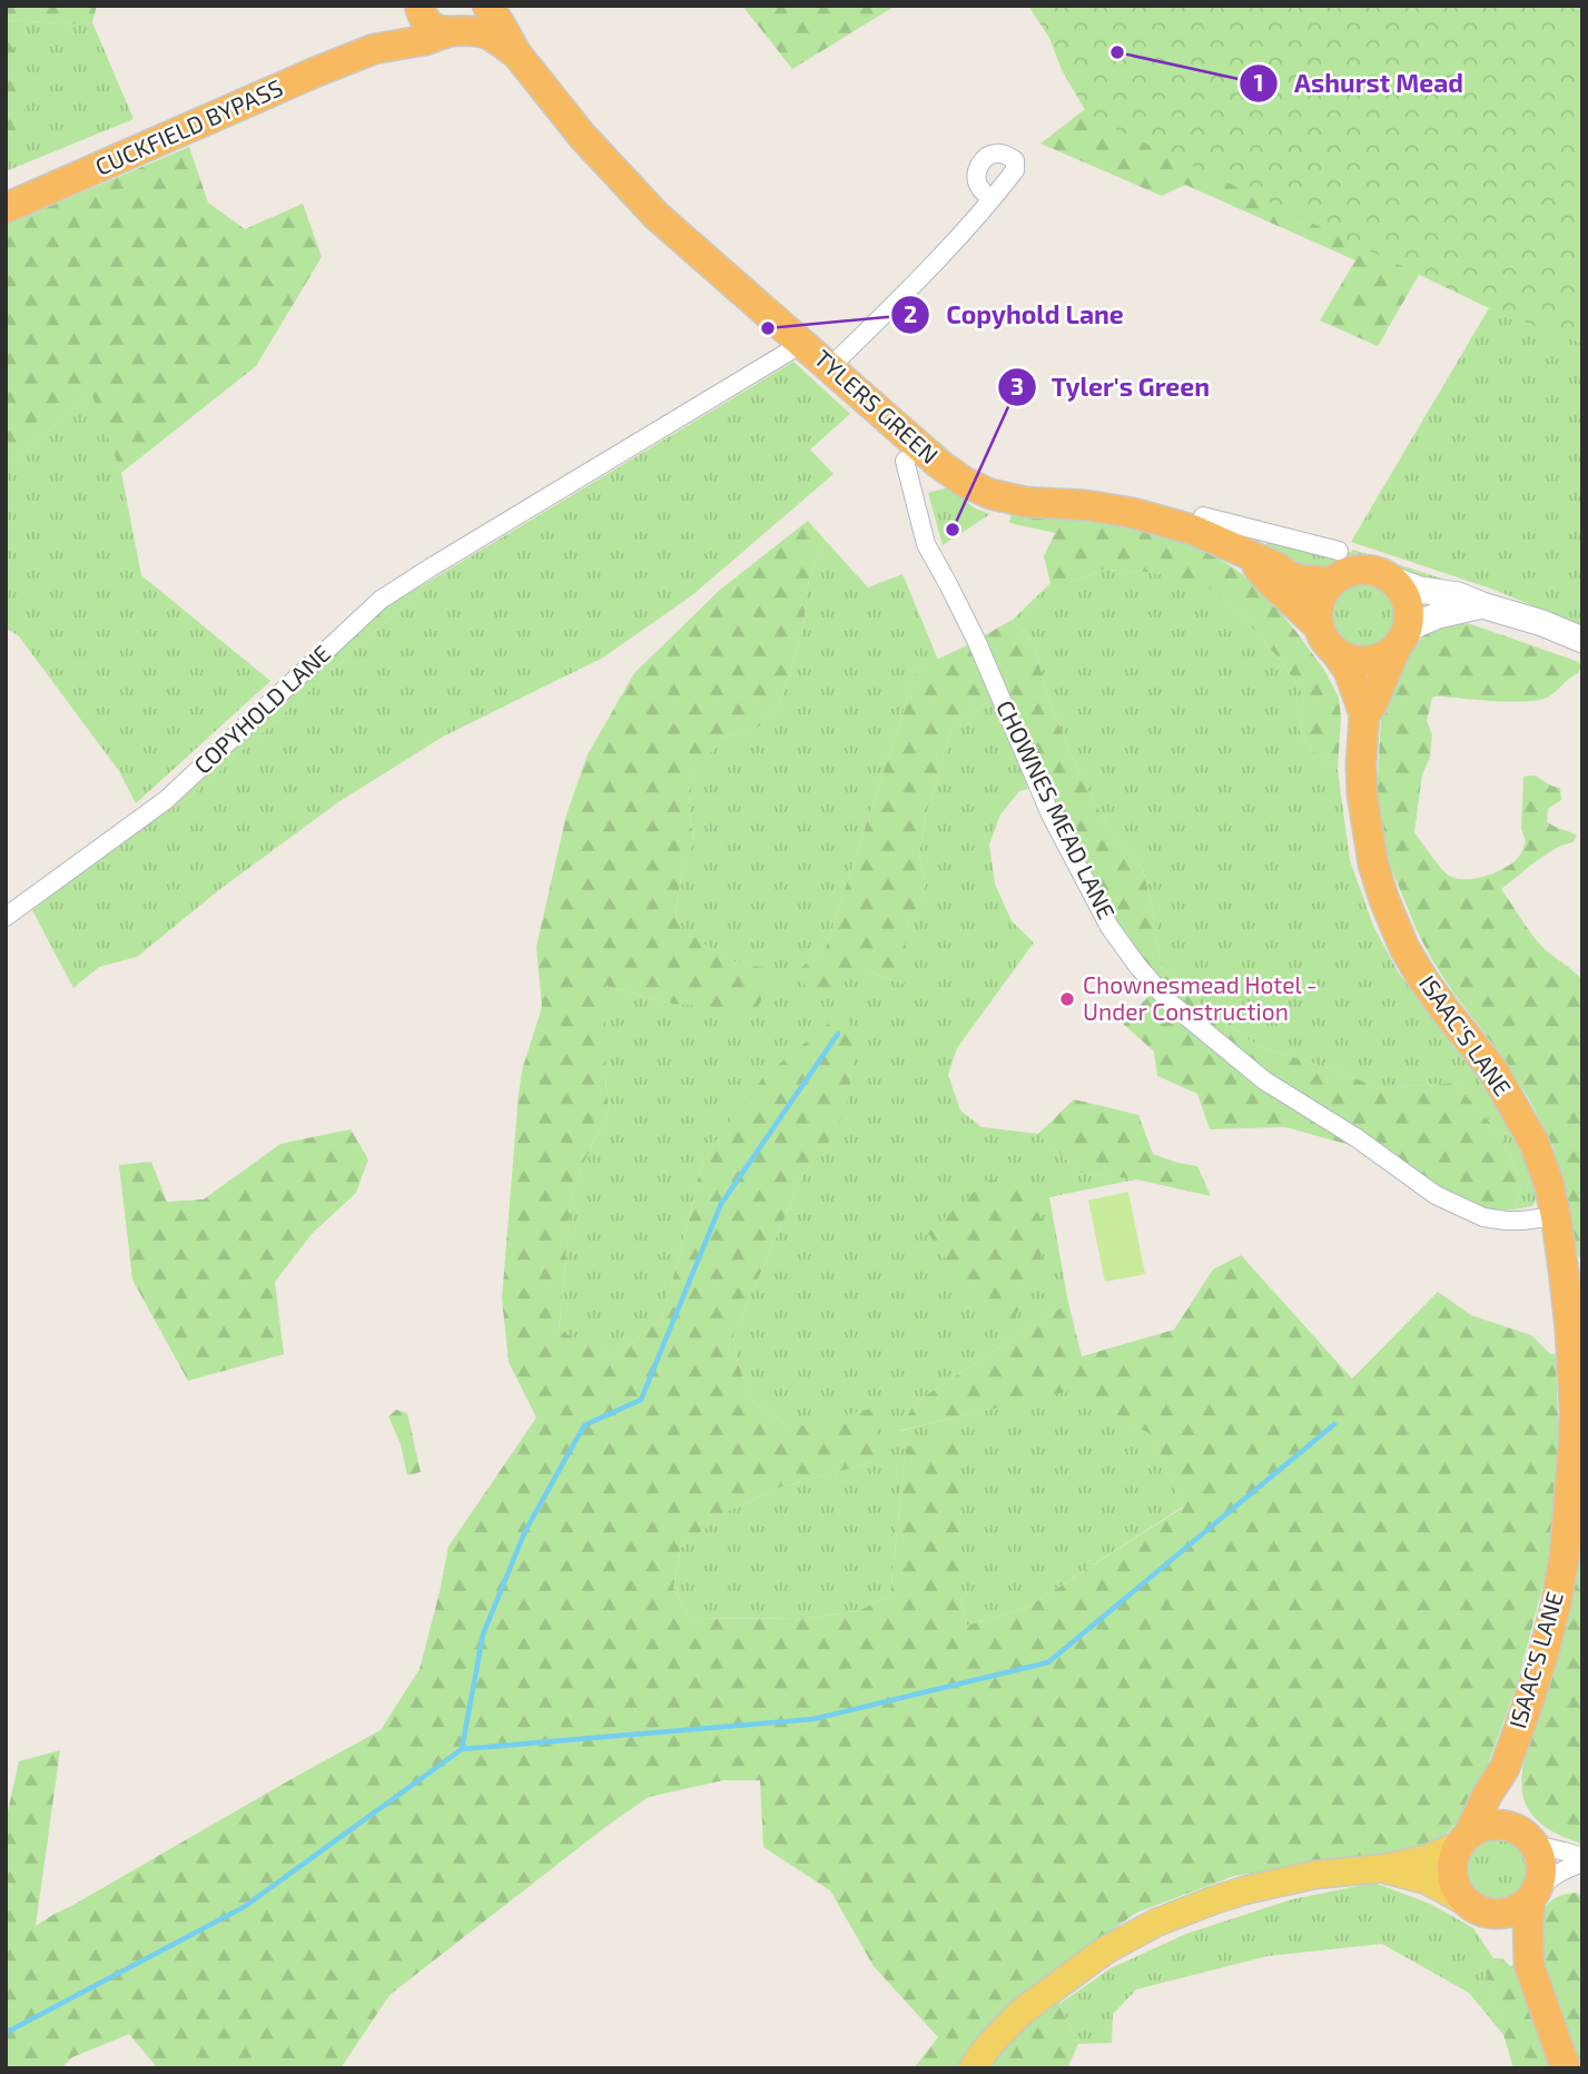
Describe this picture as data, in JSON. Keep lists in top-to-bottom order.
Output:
{
  "streets": {
    "highway": ["CUCKFIELD BYPASS", "TYLERS GREEN", "ISAAC'S LANE"],
    "street": ["COPYHOLD LANE", "CHOWNES MEAD LANE"]
  },
  "crossings": [
    ["CUCKFIELD BYPASS", "TYLERS GREEN"],
    ["TYLERS GREEN", "COPYHOLD LANE"],
    ["TYLERS GREEN", "ISAAC'S LANE"],
    ["CHOWNES MEAD LANE", "ISAAC'S LANE"]
  ],
  "places": [
    "Ashurst Mead",
    "Copyhold Lane",
    "Tyler's Green",
    "Chownesmead Hotel - Under Construction"
  ]
}
